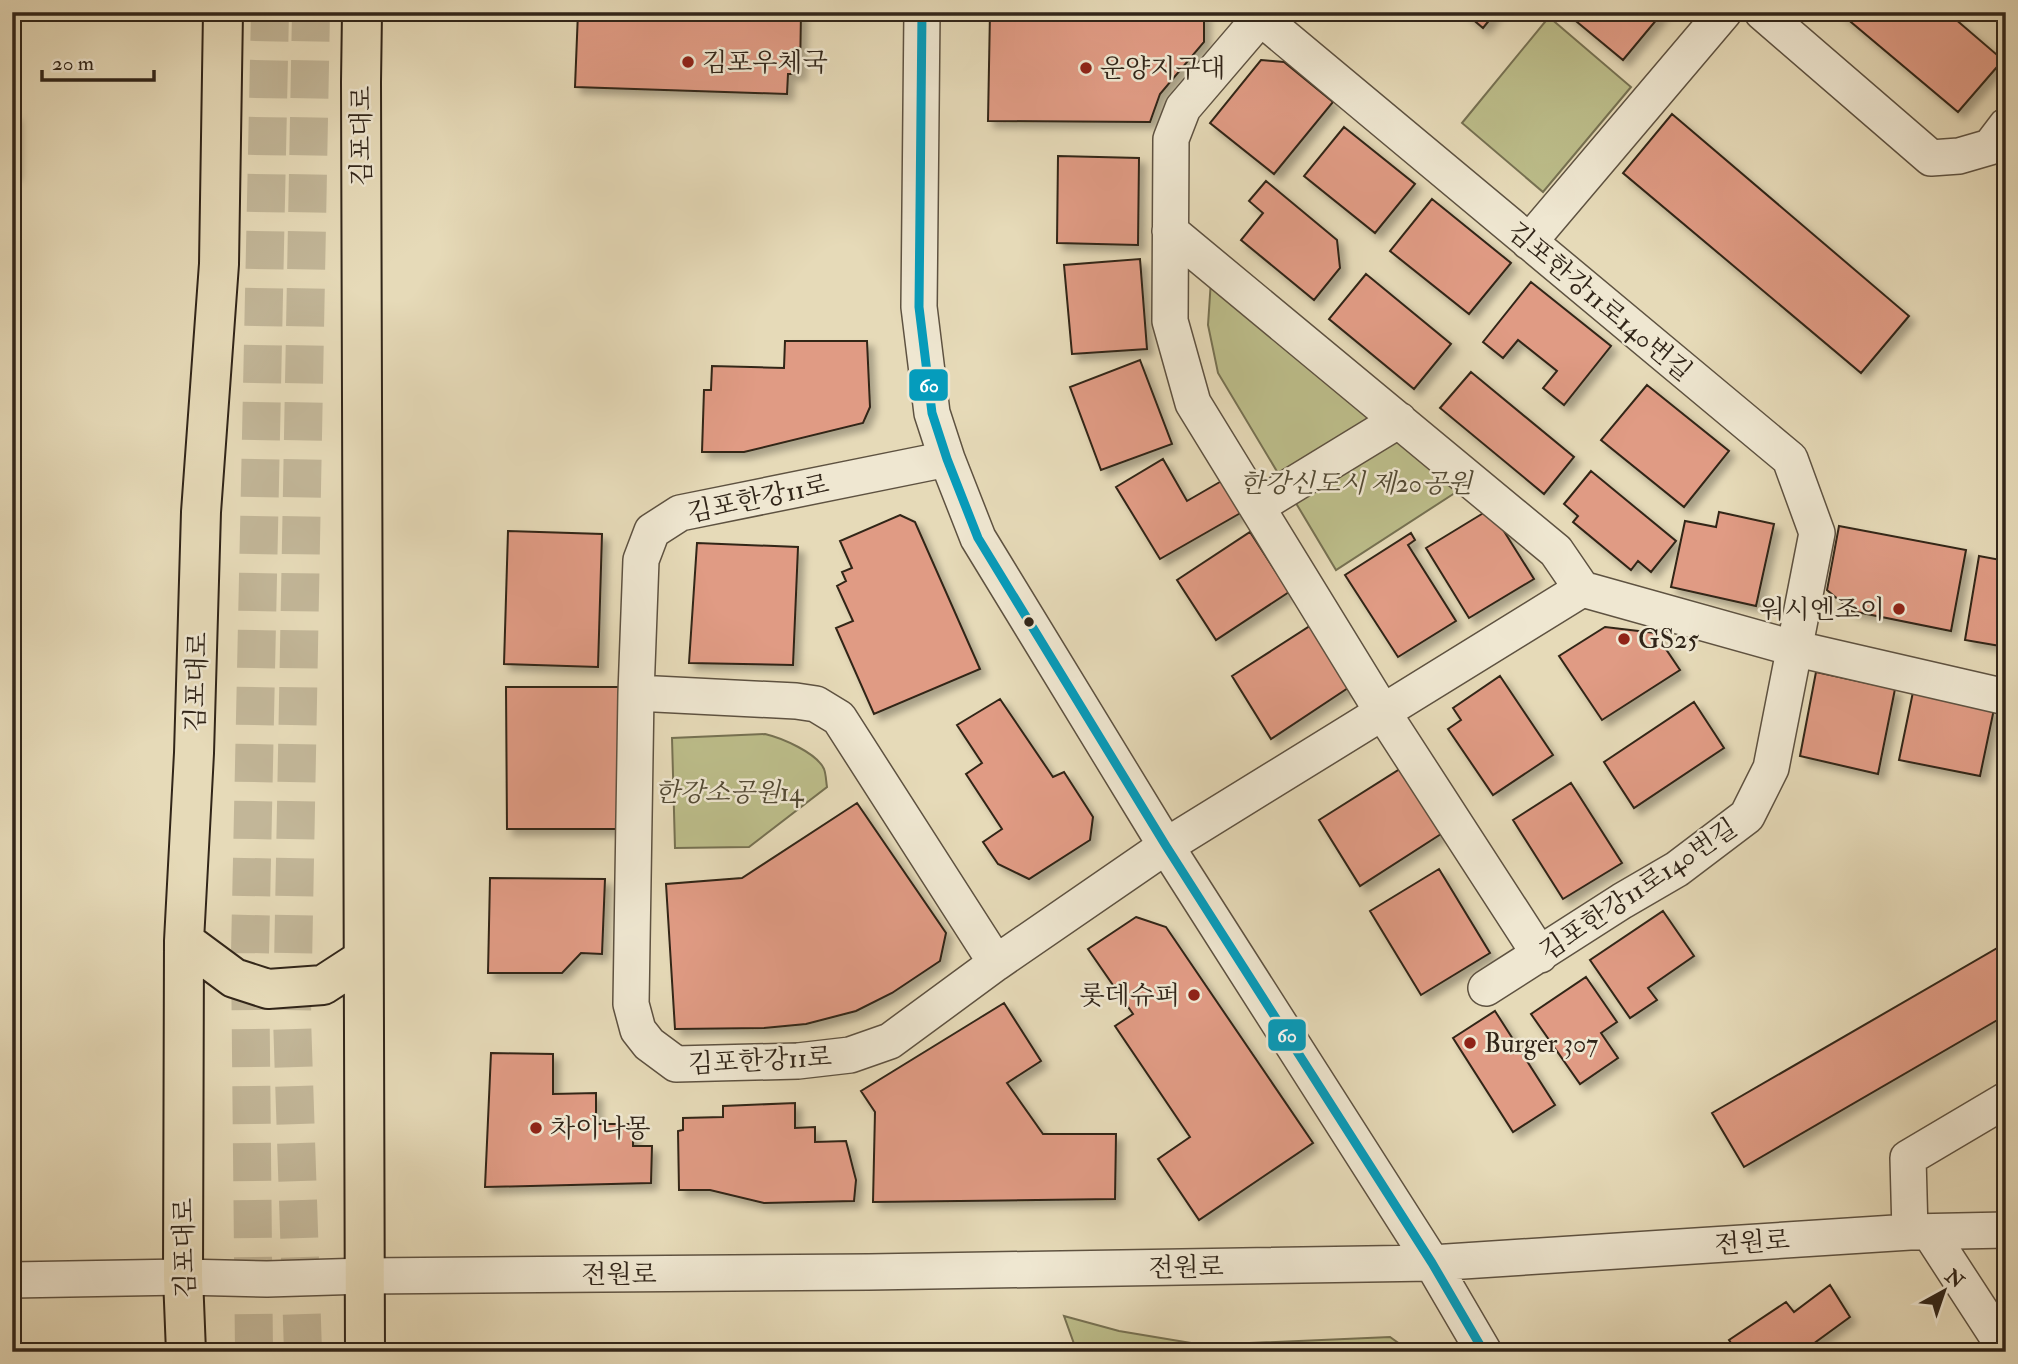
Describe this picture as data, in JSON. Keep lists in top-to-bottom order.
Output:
{
  "streets": {
    "main road": ["김포대로"],
    "street": ["김포한강11로140번길", "김포한강11로", "전원로"]
  },
  "crossings": [
    ["김포대로", "전원로"]
  ],
  "parks": ["한강신도시 제20공원", "한강소공원14"],
  "places": [
    "김포우체국",
    "운양지구대",
    "워시엔조이",
    "GS25",
    "롯데슈퍼",
    "Burger 307",
    "차이나몽"
  ],
  "lines": ["transit line 60"],
  "scale_bar": "20 m",
  "north": "top right"
}
